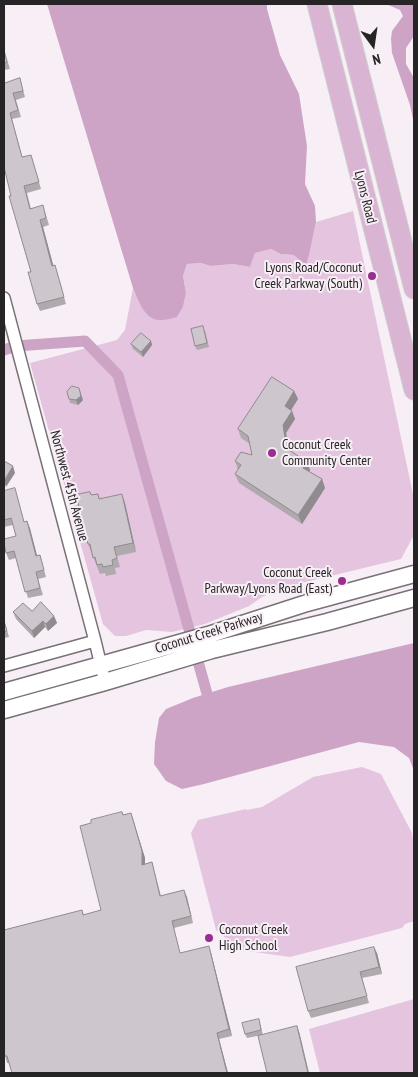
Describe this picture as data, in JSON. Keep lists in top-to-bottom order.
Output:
{
  "streets": {
    "main road": ["Lyons Road", "Coconut Creek Parkway"],
    "street": ["Northwest 45th Avenue"]
  },
  "crossings": [
    ["Northwest 45th Avenue", "Coconut Creek Parkway"]
  ],
  "places": [
    "Lyons Road/Coconut Creek Parkway (South)",
    "Coconut Creek Community Center",
    "Coconut Creek Parkway/Lyons Road (East)",
    "Coconut Creek High School"
  ],
  "north": "bottom"
}
